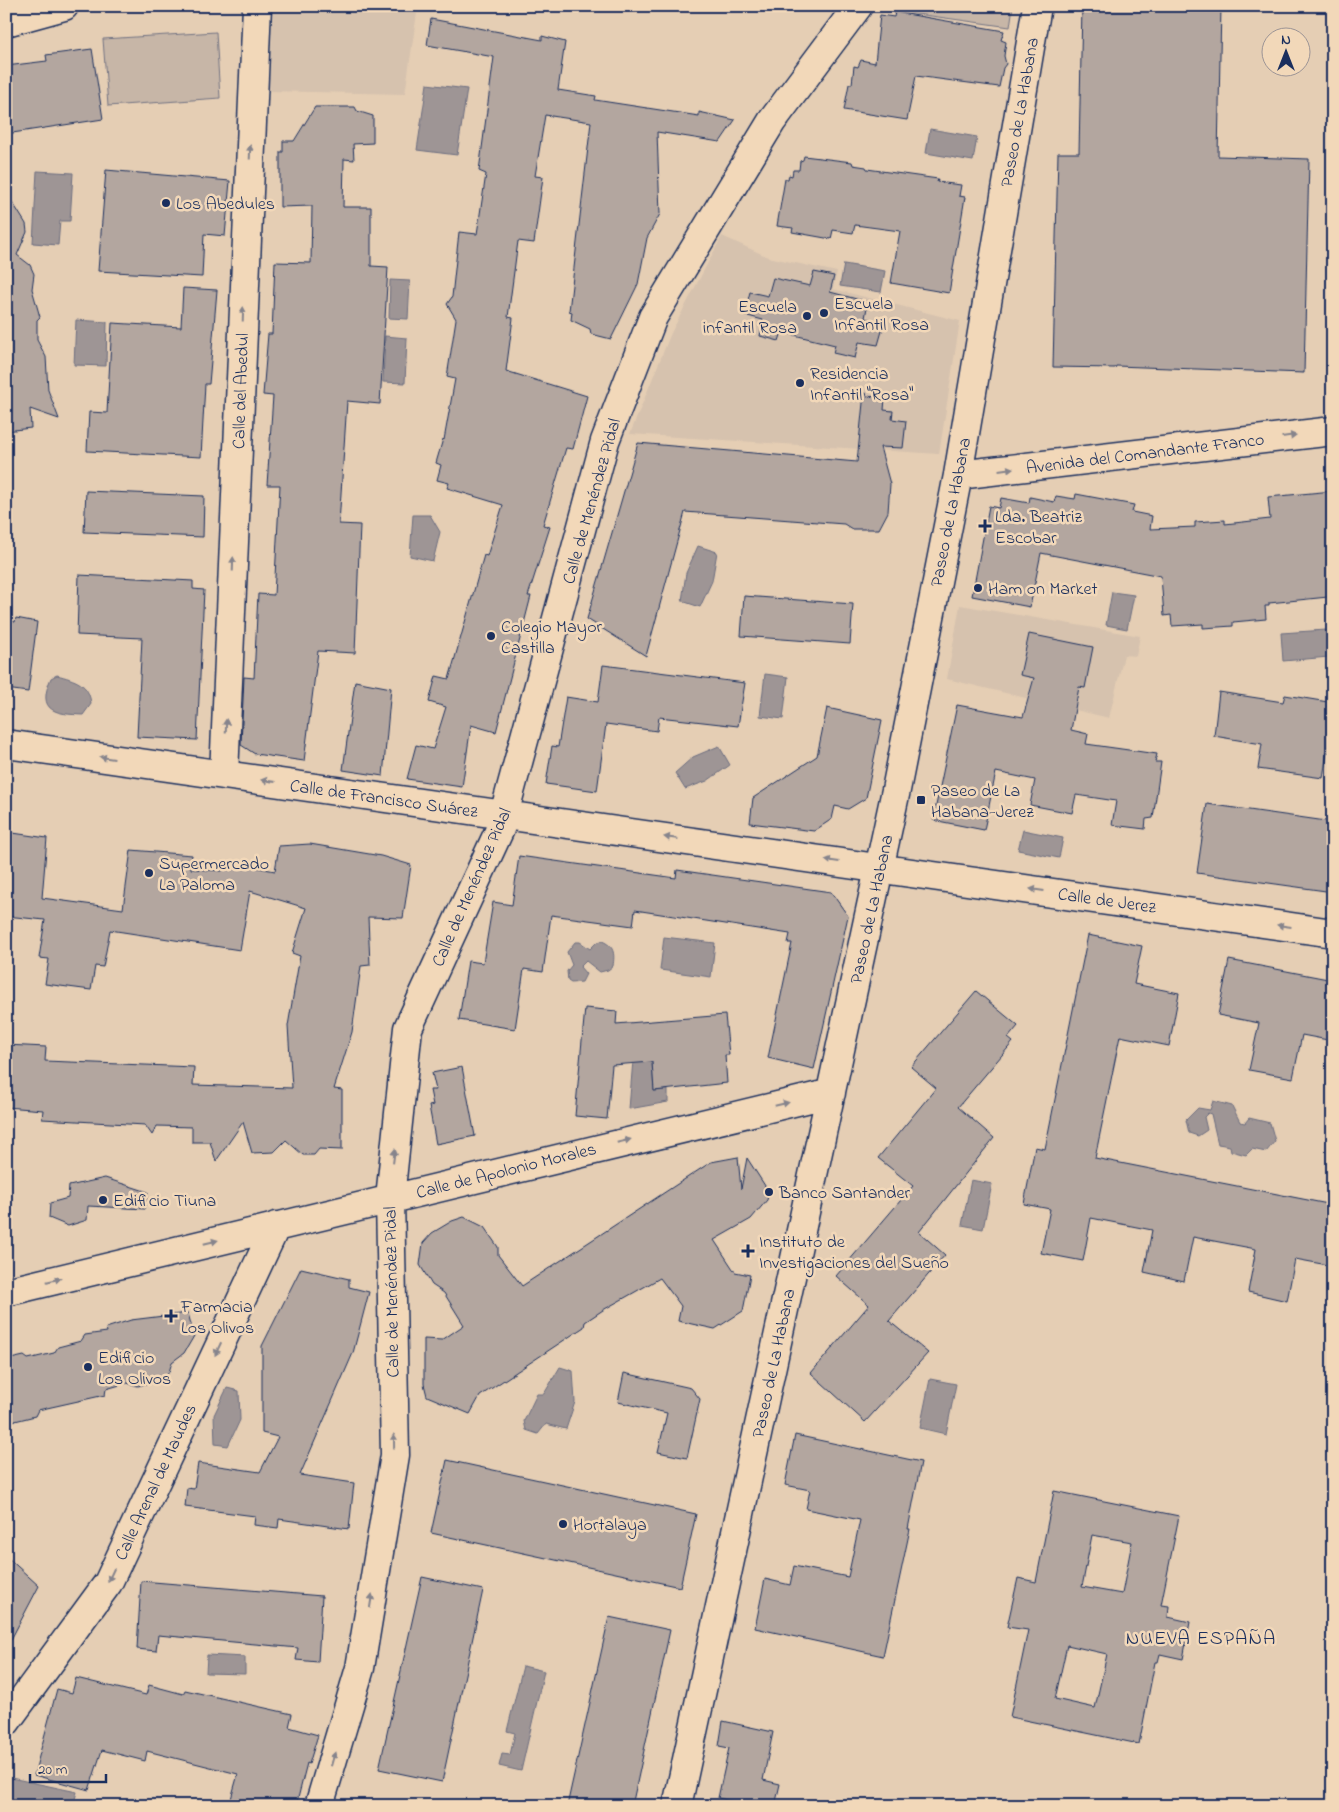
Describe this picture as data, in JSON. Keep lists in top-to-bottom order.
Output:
{
  "streets": {
    "street": [
      "Paseo de La Habana",
      "Calle del Abedul",
      "Avenida del Comandante Franco",
      "Calle de Menéndez Pidal",
      "Calle de Francisco Suárez",
      "Calle de Jerez",
      "Calle de Apolonio Morales",
      "Calle Arenal de Maudes"
    ]
  },
  "crossings": [
    ["Paseo de La Habana", "Avenida del Comandante Franco"],
    ["Paseo de La Habana", "Calle de Francisco Suárez"],
    ["Paseo de La Habana", "Calle de Jerez"],
    ["Paseo de La Habana", "Calle de Apolonio Morales"],
    ["Calle del Abedul", "Calle de Francisco Suárez"],
    ["Calle de Menéndez Pidal", "Calle de Francisco Suárez"],
    ["Calle de Menéndez Pidal", "Calle de Apolonio Morales"],
    ["Calle de Francisco Suárez", "Calle de Jerez"],
    ["Calle de Apolonio Morales", "Calle Arenal de Maudes"]
  ],
  "one_way": [
    "Calle del Abedul",
    "Avenida del Comandante Franco",
    "Calle de Menéndez Pidal",
    "Calle de Francisco Suárez",
    "Calle de Jerez",
    "Calle de Apolonio Morales",
    "Calle Arenal de Maudes"
  ],
  "districts": ["NUEVA ESPAÑA"],
  "places": {
    "other": [
      "Los Abedules",
      "Escuela Infantil Rosa",
      "Escuela infantil Rosa",
      "Residencia Infantil \"Rosa\"",
      "Ham on Market",
      "Colegio Mayor Castilla",
      "Supermercado La Paloma",
      "Banco Santander",
      "Edificio Tiuna",
      "Edificio Los Olivos",
      "Hortalaya"
    ],
    "health": ["Lda. Beatriz Escobar", "Instituto de Investigaciones del Sueño", "Farmacia Los Olivos"],
    "transit": ["Paseo de La Habana-Jerez"]
  },
  "scale_bar": "20 m",
  "north": "top"
}
